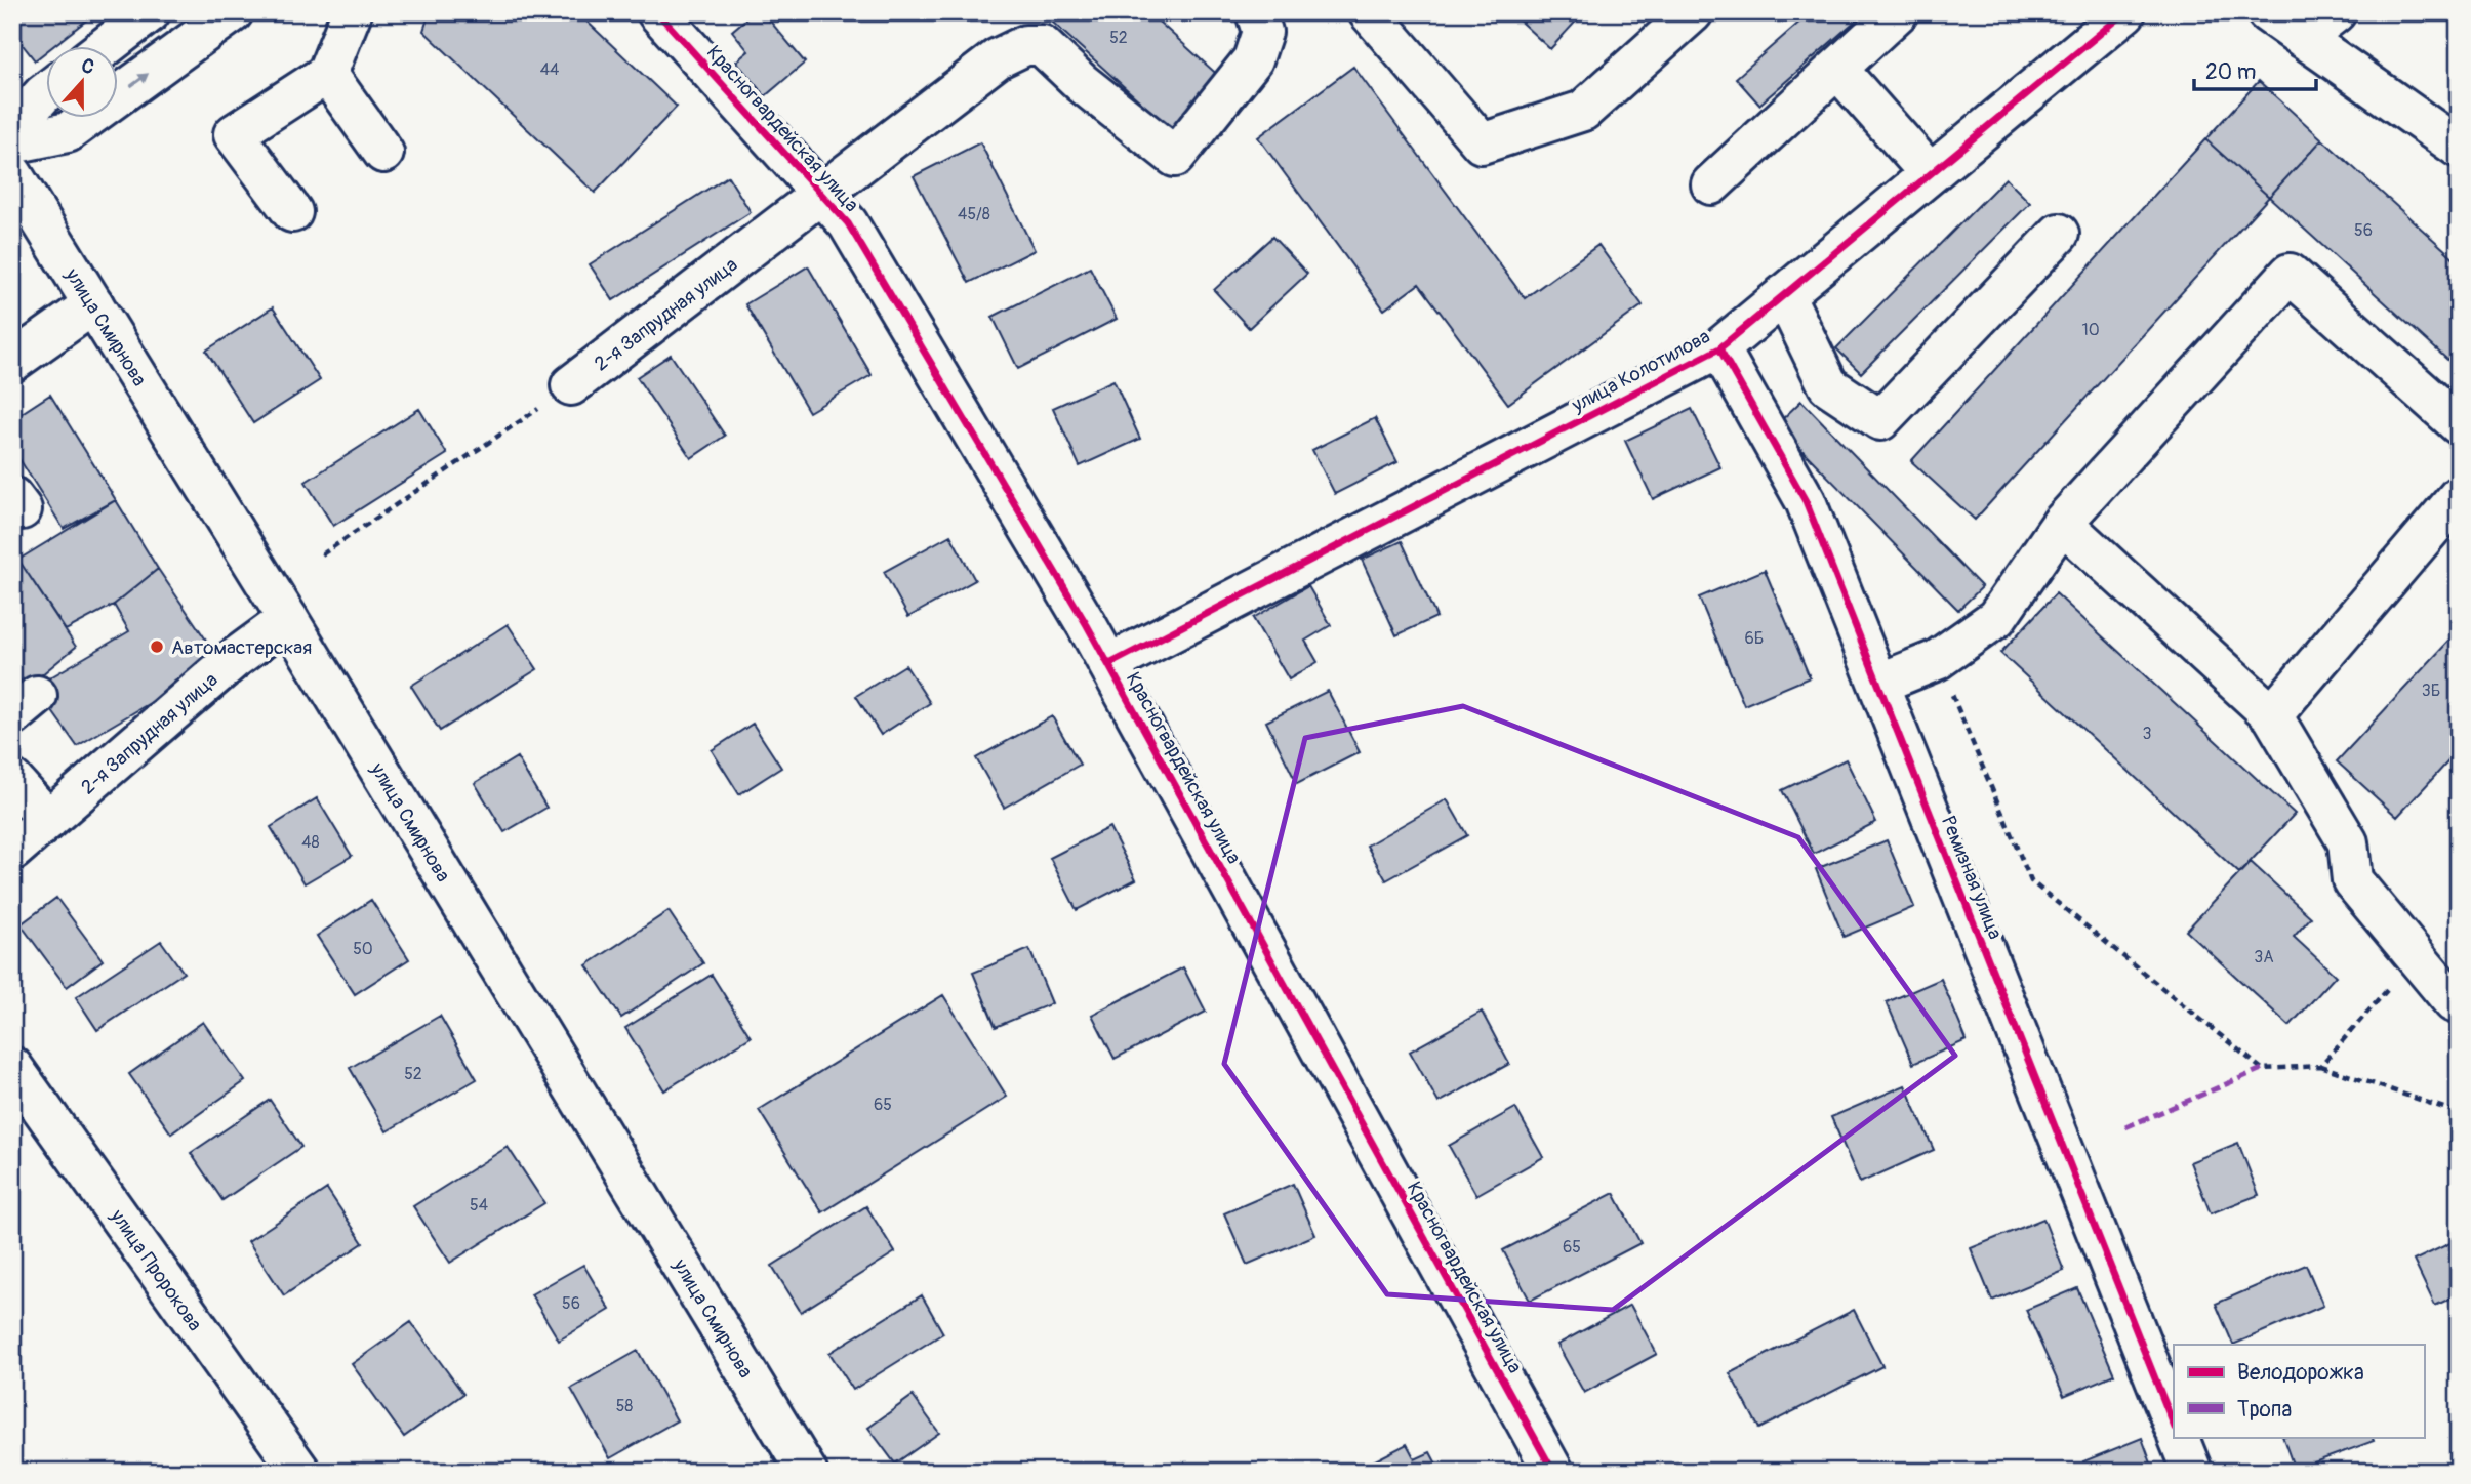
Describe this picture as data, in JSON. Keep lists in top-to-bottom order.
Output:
{
  "streets": {
    "main road": [
      "Красногвардейская улица",
      "2-я Запрудная улица",
      "улица Смирнова",
      "улица Колотилова",
      "Ремизная улица",
      "улица Пророкова"
    ]
  },
  "crossings": [
    ["Красногвардейская улица", "2-я Запрудная улица"],
    ["Красногвардейская улица", "улица Колотилова"],
    ["2-я Запрудная улица", "улица Смирнова"],
    ["улица Колотилова", "Ремизная улица"]
  ],
  "places": ["Автомастерская"],
  "house_numbers": [
    "52",
    "44",
    "45/8",
    "56",
    "10",
    "6Б",
    "3Б",
    "3",
    "48",
    "50",
    "3А",
    "52",
    "65",
    "54",
    "65",
    "56",
    "58"
  ],
  "legend": ["Велодорожка", "Тропа"],
  "scale_bar": "20 m",
  "north": "top"
}
